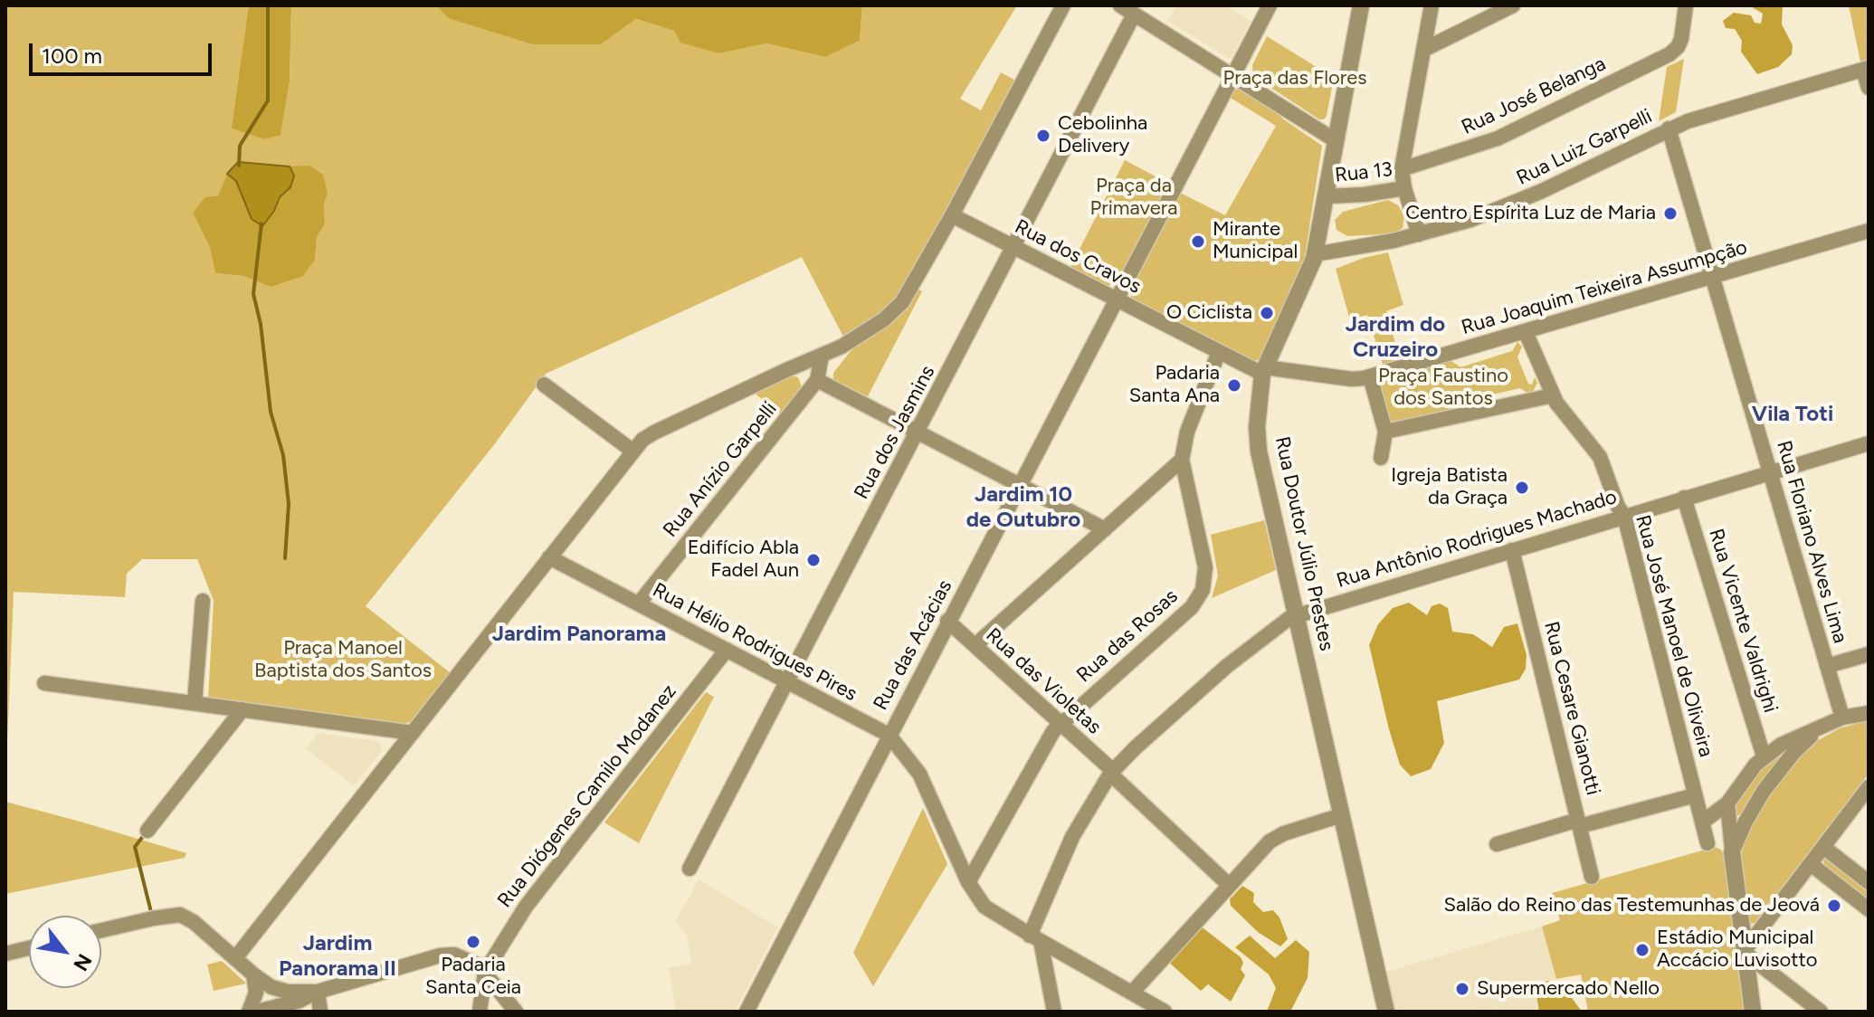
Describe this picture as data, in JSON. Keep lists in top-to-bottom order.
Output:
{
  "streets": {
    "street": [
      "Rua José Belanga",
      "Rua Luiz Garpelli",
      "Rua 13",
      "Rua dos Cravos",
      "Rua Joaquim Teixeira Assumpção",
      "Rua dos Jasmins",
      "Rua Anízio Garpelli",
      "Rua Antônio Rodrigues Machado",
      "Rua Floriano Alves Lima",
      "Rua Doutor Júlio Prestes",
      "Rua Vicente Valdrighi",
      "Rua das Rosas",
      "Rua José Manoel de Oliveira",
      "Rua Hélio Rodrigues Pires",
      "Rua das Acácias",
      "Rua das Violetas",
      "Rua Cesare Gianotti",
      "Rua Diógenes Camilo Modanez"
    ]
  },
  "crossings": [
    ["Rua Luiz Garpelli", "Rua Floriano Alves Lima"],
    ["Rua Luiz Garpelli", "Rua Doutor Júlio Prestes"],
    ["Rua 13", "Rua Doutor Júlio Prestes"],
    ["Rua dos Cravos", "Rua Joaquim Teixeira Assumpção"],
    ["Rua dos Cravos", "Rua dos Jasmins"],
    ["Rua dos Cravos", "Rua Doutor Júlio Prestes"],
    ["Rua dos Cravos", "Rua das Rosas"],
    ["Rua dos Cravos", "Rua das Acácias"],
    ["Rua Joaquim Teixeira Assumpção", "Rua Floriano Alves Lima"],
    ["Rua Joaquim Teixeira Assumpção", "Rua Doutor Júlio Prestes"],
    ["Rua Joaquim Teixeira Assumpção", "Rua José Manoel de Oliveira"],
    ["Rua dos Jasmins", "Rua Hélio Rodrigues Pires"],
    ["Rua Anízio Garpelli", "Rua Hélio Rodrigues Pires"],
    ["Rua Antônio Rodrigues Machado", "Rua Floriano Alves Lima"],
    ["Rua Antônio Rodrigues Machado", "Rua Doutor Júlio Prestes"],
    ["Rua Antônio Rodrigues Machado", "Rua Vicente Valdrighi"],
    ["Rua Antônio Rodrigues Machado", "Rua José Manoel de Oliveira"],
    ["Rua Antônio Rodrigues Machado", "Rua Hélio Rodrigues Pires"],
    ["Rua Antônio Rodrigues Machado", "Rua das Violetas"],
    ["Rua Antônio Rodrigues Machado", "Rua Cesare Gianotti"],
    ["Rua das Rosas", "Rua Hélio Rodrigues Pires"],
    ["Rua das Rosas", "Rua das Violetas"],
    ["Rua Hélio Rodrigues Pires", "Rua das Acácias"],
    ["Rua Hélio Rodrigues Pires", "Rua Diógenes Camilo Modanez"],
    ["Rua das Acácias", "Rua das Violetas"]
  ],
  "districts": [
    "Jardim do Cruzeiro",
    "Vila Toti",
    "Jardim 10 de Outubro",
    "Jardim Panorama",
    "Jardim Panorama II"
  ],
  "parks": [
    "Praça das Flores",
    "Praça da Primavera",
    "Praça Faustino dos Santos",
    "Praça Manoel Baptista dos Santos"
  ],
  "places": [
    "Cebolinha Delivery",
    "Centro Espírita Luz de Maria",
    "Mirante Municipal",
    "O Ciclista",
    "Padaria Santa Ana",
    "Igreja Batista da Graça",
    "Edifício Abla Fadel Aun",
    "Salão do Reino das Testemunhas de Jeová",
    "Padaria Santa Ceia",
    "Estádio Municipal Accácio Luvisotto",
    "Supermercado Nello"
  ],
  "scale_bar": "100 m",
  "north": "bottom right"
}
